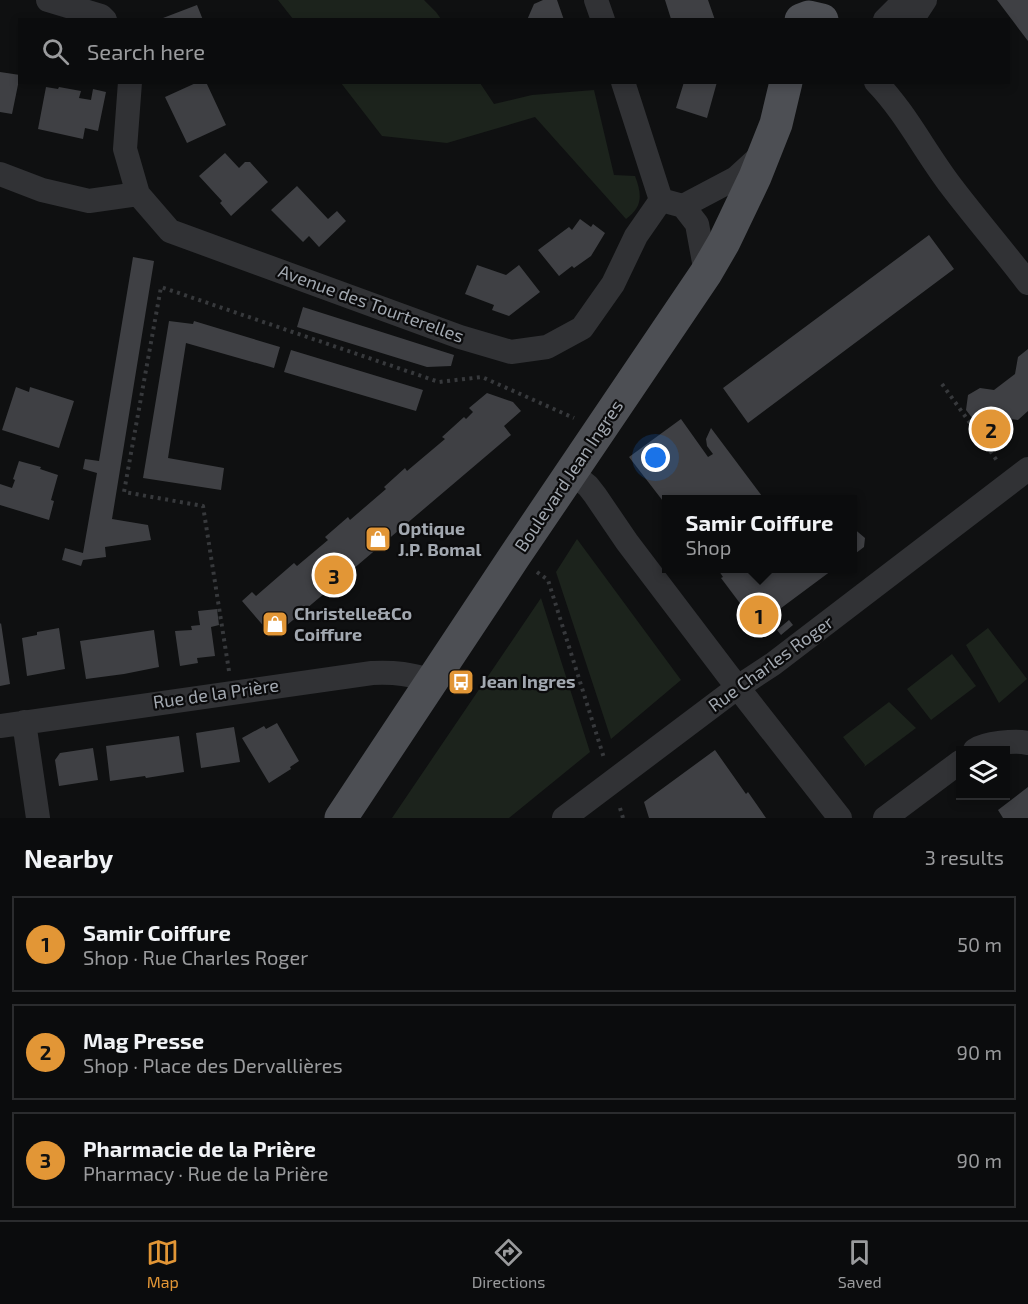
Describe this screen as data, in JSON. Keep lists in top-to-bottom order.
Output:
{
  "streets": {
    "main road": ["Boulevard Jean Ingres"],
    "street": ["Avenue des Tourterelles", "Rue Charles Roger", "Rue de la Prière"]
  },
  "crossings": [
    ["Boulevard Jean Ingres", "Rue de la Prière"]
  ],
  "places": {
    "shop": ["Optique J.P. Bomal", "Christelle&Co Coiffure"],
    "bus stop": ["Jean Ingres"]
  },
  "page": {
    "search": "Search here",
    "pins": ["2", "3", "1"],
    "popup": ["Samir Coiffure", "Shop"],
    "heading": ["Nearby", "3 results"],
    "list": [
      {
        "mark": "1",
        "name": "Samir Coiffure",
        "note": "Shop · Rue Charles Roger",
        "value": "50 m"
      },
      {
        "mark": "2",
        "name": "Mag Presse",
        "note": "Shop · Place des Dervallières",
        "value": "90 m"
      },
      {
        "mark": "3",
        "name": "Pharmacie de la Prière",
        "note": "Pharmacy · Rue de la Prière",
        "value": "90 m"
      }
    ],
    "nav": ["Map", "Directions", "Saved"]
  }
}
